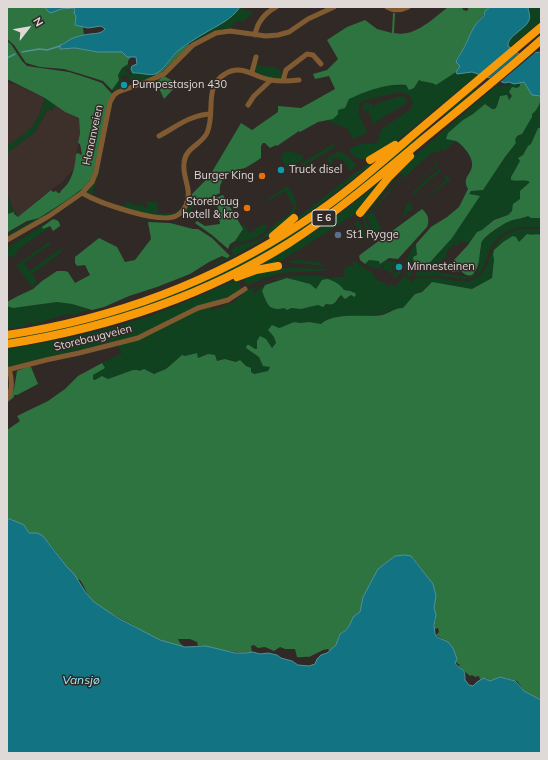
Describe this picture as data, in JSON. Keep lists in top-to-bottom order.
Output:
{
  "streets": {
    "highway": ["E 6"],
    "street": ["Hananveien", "Storebaugveien"]
  },
  "water": ["Vansjø"],
  "places": [
    "Pumpestasjon 430",
    "Truck disel",
    "Burger King",
    "Storebaug hotell & kro",
    "St1 Rygge",
    "Minnesteinen"
  ],
  "north": "top right"
}
